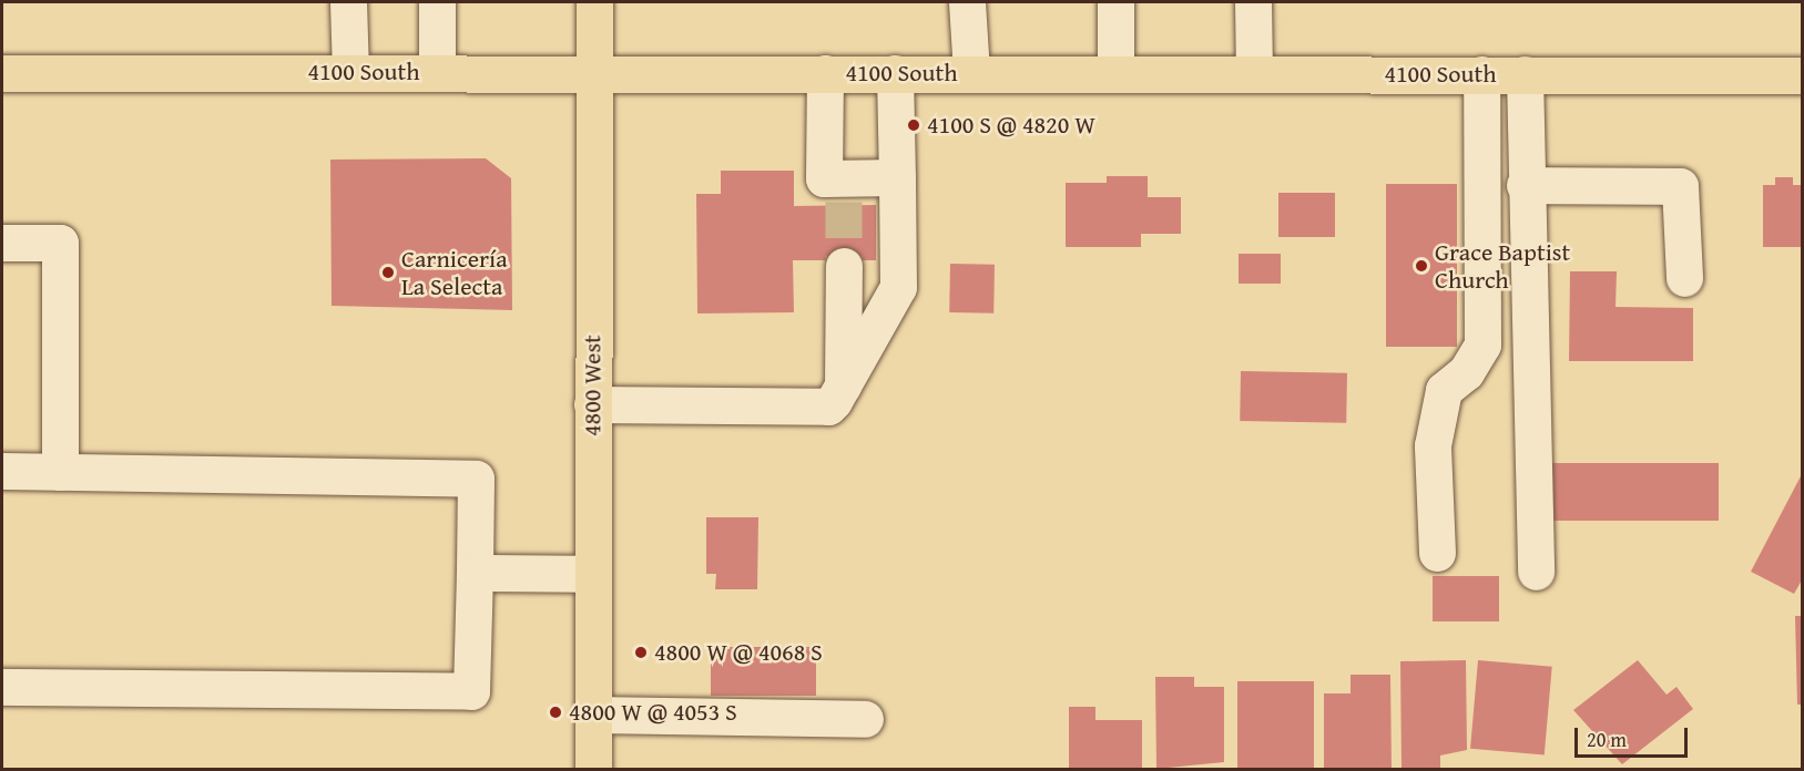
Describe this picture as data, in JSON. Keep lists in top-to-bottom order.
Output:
{
  "streets": {
    "main road": ["4100 South", "4800 West"]
  },
  "crossings": [
    ["4100 South", "4800 West"]
  ],
  "places": [
    "4100 S @ 4820 W",
    "Grace Baptist Church",
    "Carnicería La Selecta",
    "4800 W @ 4068 S",
    "4800 W @ 4053 S"
  ],
  "scale_bar": "20 m"
}
